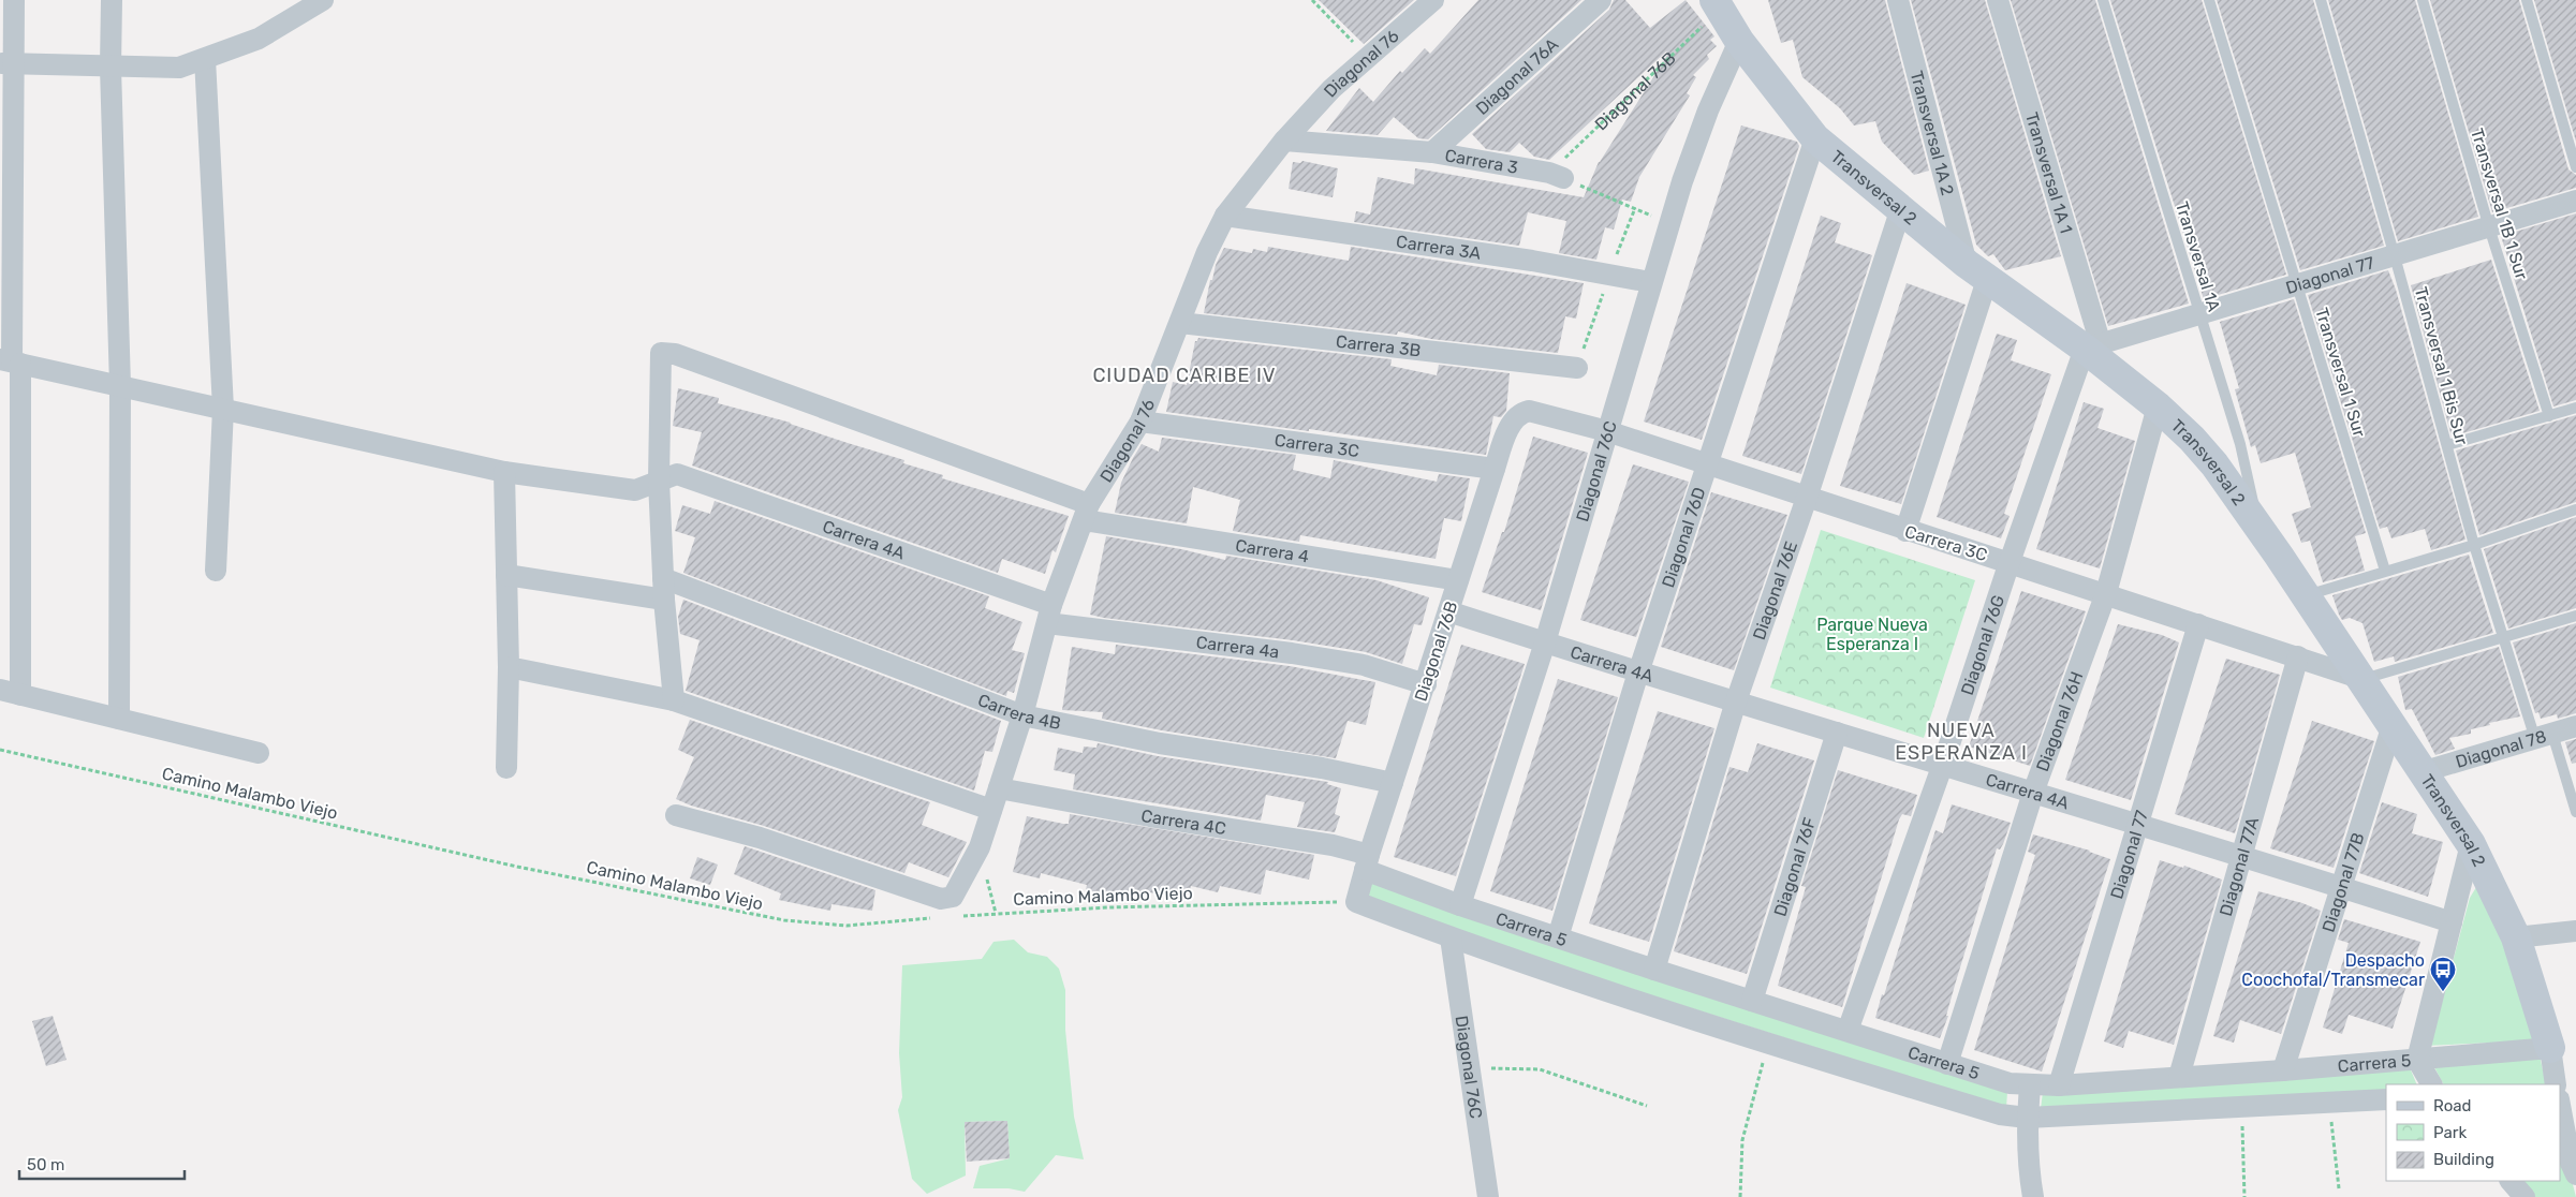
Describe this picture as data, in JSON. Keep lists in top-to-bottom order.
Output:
{
  "streets": {
    "street": [
      "Diagonal 76",
      "Diagonal 76A",
      "Diagonal 76B",
      "Transversal 1A 2",
      "Carrera 3",
      "Transversal 1A 1",
      "Transversal 2",
      "Carrera 3A",
      "Diagonal 77",
      "Carrera 3B",
      "Carrera 3C",
      "Diagonal 76C",
      "Diagonal 76D",
      "Carrera 4A",
      "Carrera 4",
      "Diagonal 76E",
      "Diagonal 76G",
      "Carrera 4a",
      "Carrera 4B",
      "Diagonal 76H",
      "Diagonal 78",
      "Carrera 4C",
      "Diagonal 76F",
      "Diagonal 77A",
      "Diagonal 77B",
      "Carrera 5"
    ],
    "lane": [
      "Transversal 1B 1 Sur",
      "Transversal 1A",
      "Transversal 1 Bis Sur",
      "Transversal 1 Sur"
    ],
    "path": ["Camino Malambo Viejo"]
  },
  "crossings": [
    ["Diagonal 76", "Carrera 3"],
    ["Diagonal 76", "Carrera 3A"],
    ["Diagonal 76", "Carrera 3B"],
    ["Diagonal 76", "Carrera 3C"],
    ["Diagonal 76", "Carrera 4A"],
    ["Diagonal 76", "Carrera 4"],
    ["Diagonal 76", "Carrera 4a"],
    ["Diagonal 76", "Carrera 4B"],
    ["Diagonal 76", "Carrera 4C"],
    ["Diagonal 76A", "Carrera 3"],
    ["Diagonal 76B", "Carrera 3"],
    ["Diagonal 76B", "Transversal 2"],
    ["Diagonal 76B", "Carrera 3C"],
    ["Diagonal 76B", "Carrera 4A"],
    ["Diagonal 76B", "Carrera 4"],
    ["Diagonal 76B", "Carrera 4a"],
    ["Diagonal 76B", "Carrera 4B"],
    ["Diagonal 76B", "Camino Malambo Viejo"],
    ["Diagonal 76B", "Carrera 4C"],
    ["Diagonal 76B", "Carrera 5"],
    ["Transversal 1A 2", "Transversal 2"],
    ["Transversal 1A 1", "Transversal 2"],
    ["Transversal 1A 1", "Diagonal 77"],
    ["Transversal 1A 1", "Diagonal 76G"],
    ["Transversal 2", "Transversal 1A"],
    ["Transversal 2", "Diagonal 77"],
    ["Transversal 2", "Carrera 3C"],
    ["Transversal 2", "Diagonal 76C"],
    ["Transversal 2", "Diagonal 76D"],
    ["Transversal 2", "Diagonal 76E"],
    ["Transversal 2", "Diagonal 76G"],
    ["Transversal 2", "Diagonal 76H"],
    ["Transversal 2", "Diagonal 78"],
    ["Transversal 2", "Diagonal 77B"],
    ["Transversal 2", "Carrera 5"],
    ["Transversal 1B 1 Sur", "Diagonal 77"],
    ["Carrera 3A", "Diagonal 76C"],
    ["Transversal 1A", "Diagonal 77"],
    ["Diagonal 77", "Transversal 1 Bis Sur"],
    ["Diagonal 77", "Transversal 1 Sur"],
    ["Diagonal 77", "Carrera 3C"],
    ["Diagonal 77", "Carrera 4A"],
    ["Diagonal 77", "Diagonal 76G"],
    ["Diagonal 77", "Carrera 5"],
    ["Transversal 1 Bis Sur", "Diagonal 78"],
    ["Carrera 3C", "Diagonal 76C"],
    ["Carrera 3C", "Diagonal 76D"],
    ["Carrera 3C", "Diagonal 76E"],
    ["Carrera 3C", "Diagonal 76G"],
    ["Carrera 3C", "Diagonal 76H"],
    ["Carrera 3C", "Diagonal 77A"],
    ["Diagonal 76C", "Carrera 4A"],
    ["Diagonal 76C", "Carrera 5"],
    ["Diagonal 76D", "Carrera 4A"],
    ["Diagonal 76D", "Carrera 5"],
    ["Carrera 4A", "Carrera 4"],
    ["Carrera 4A", "Diagonal 76E"],
    ["Carrera 4A", "Diagonal 76G"],
    ["Carrera 4A", "Carrera 4a"],
    ["Carrera 4A", "Diagonal 76H"],
    ["Carrera 4A", "Diagonal 76F"],
    ["Carrera 4A", "Diagonal 77A"],
    ["Carrera 4A", "Diagonal 77B"],
    ["Diagonal 76E", "Carrera 5"],
    ["Diagonal 76G", "Carrera 5"],
    ["Diagonal 76H", "Carrera 5"],
    ["Camino Malambo Viejo", "Carrera 5"],
    ["Carrera 4C", "Carrera 5"],
    ["Diagonal 76F", "Carrera 5"],
    ["Diagonal 77A", "Carrera 5"],
    ["Diagonal 77B", "Carrera 5"]
  ],
  "districts": ["CIUDAD CARIBE IV", "NUEVA ESPERANZA I"],
  "parks": ["Parque Nueva Esperanza I"],
  "places": {
    "bus stop": ["Despacho Coochofal/Transmecar"]
  },
  "legend": ["Road", "Park", "Building"],
  "scale_bar": "50 m"
}
